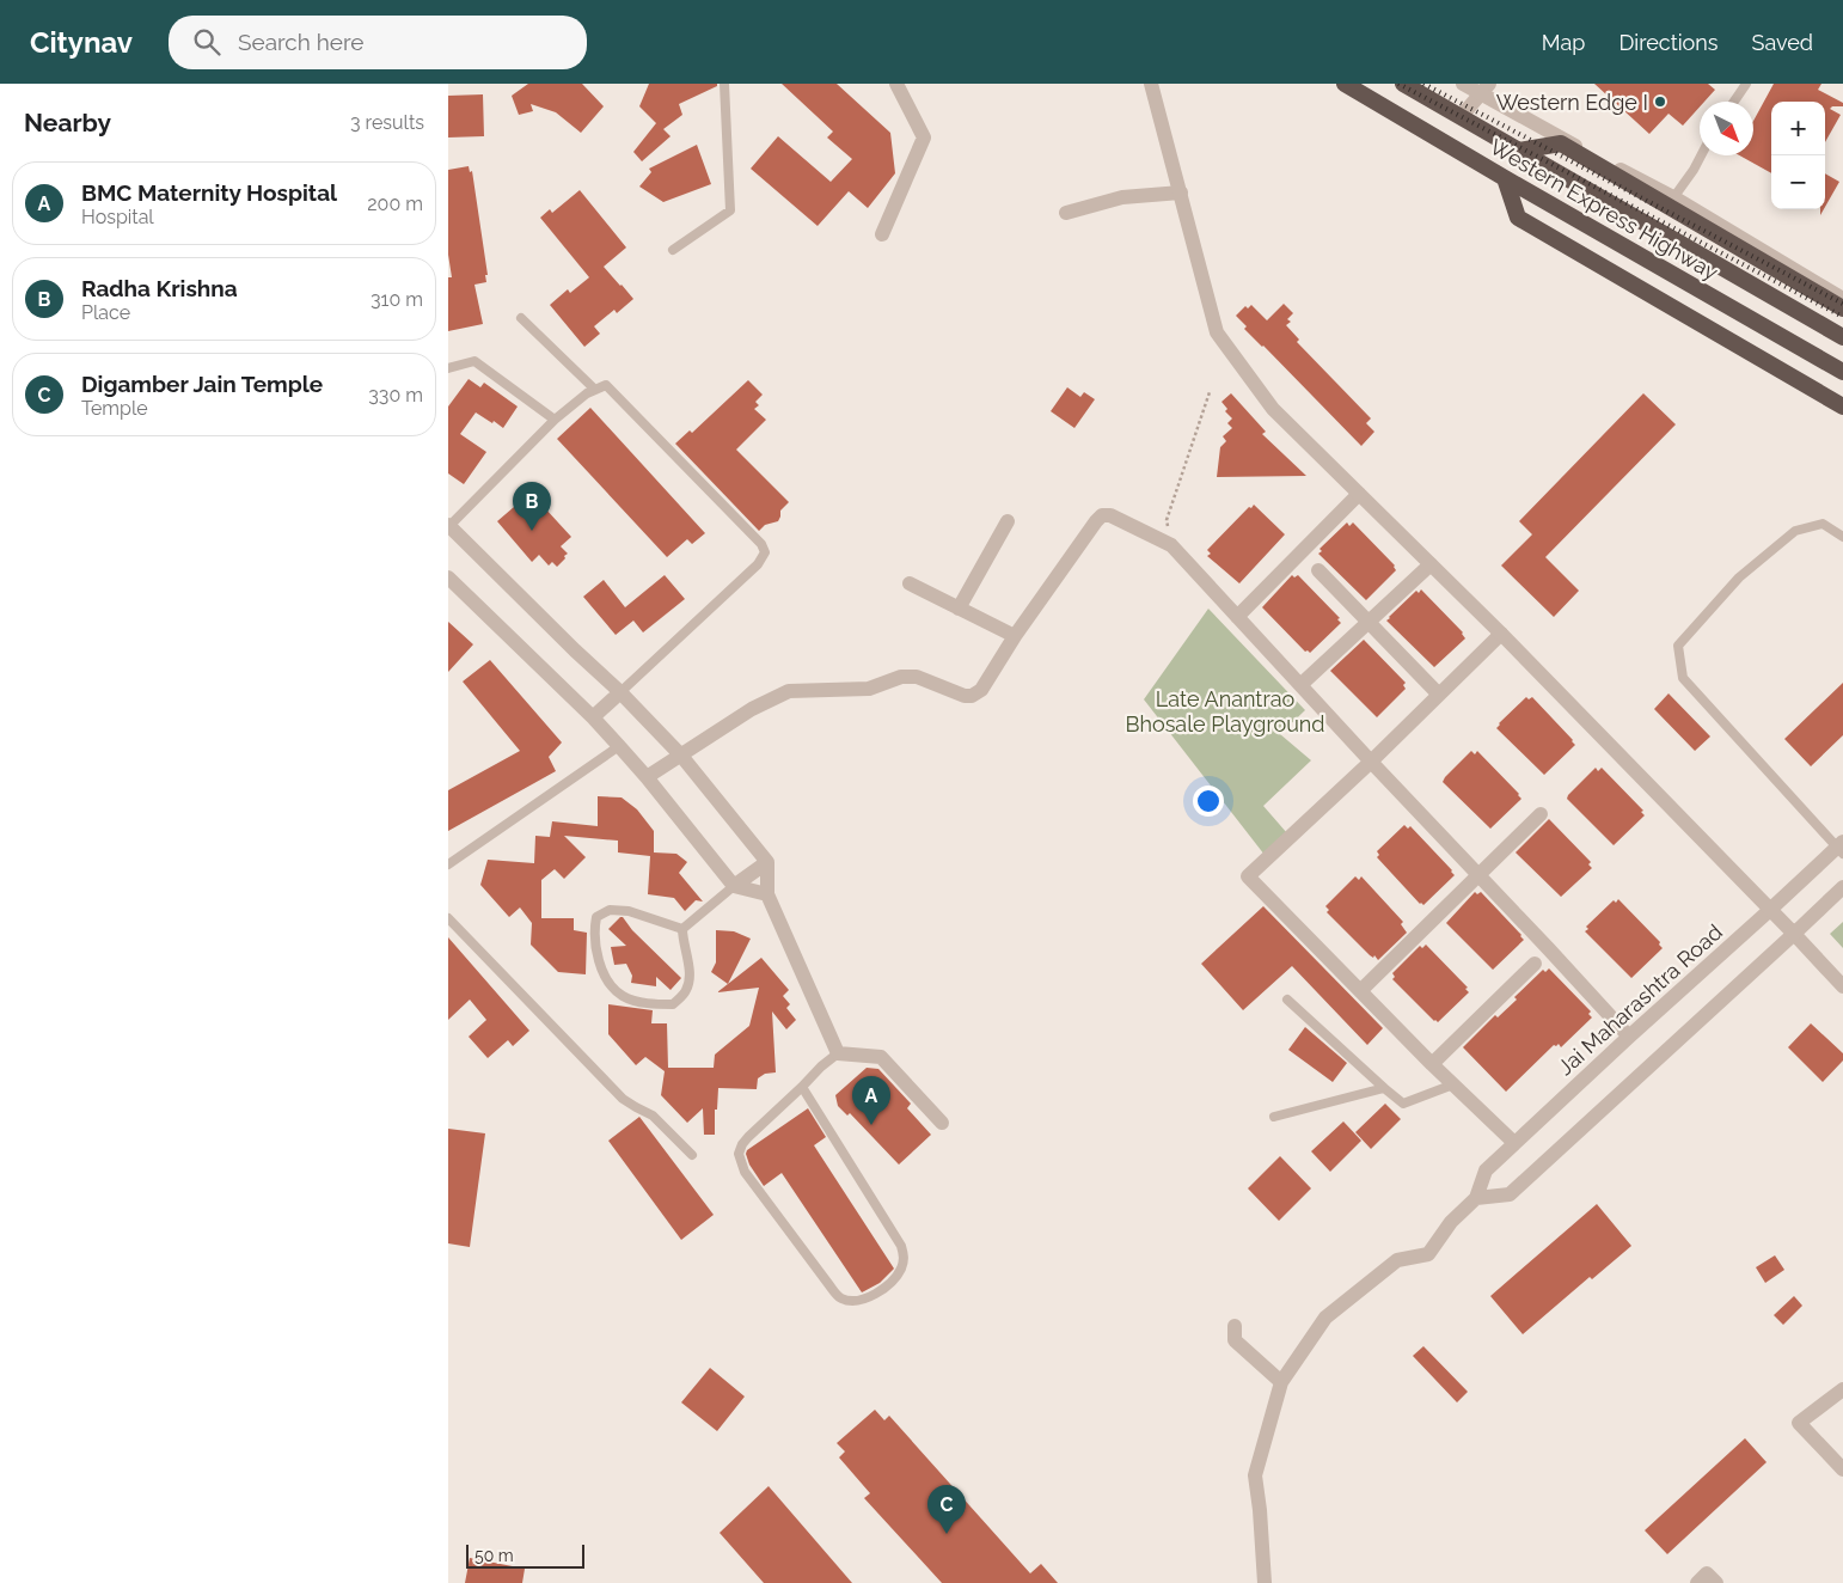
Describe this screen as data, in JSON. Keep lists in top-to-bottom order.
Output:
{
  "streets": {
    "highway": ["Western Express Highway"],
    "street": ["Jai Maharashtra Road"]
  },
  "parks": ["Late Anantrao Bhosale Playground"],
  "places": ["Western Edge I"],
  "scale_bar": "50 m",
  "north": "bottom right",
  "page": {
    "header": "Citynav",
    "search": "Search here",
    "nav": ["Map", "Directions", "Saved"],
    "heading": ["Nearby", "3 results"],
    "map_buttons": ["+", "−"],
    "list": [
      {
        "mark": "A",
        "name": "BMC Maternity Hospital",
        "note": "Hospital",
        "value": "200 m"
      },
      {
        "mark": "B",
        "name": "Radha Krishna",
        "note": "Place",
        "value": "310 m"
      },
      {
        "mark": "C",
        "name": "Digamber Jain Temple",
        "note": "Temple",
        "value": "330 m"
      }
    ],
    "pins": ["B", "A", "C"],
    "scale": "50 m"
  }
}
